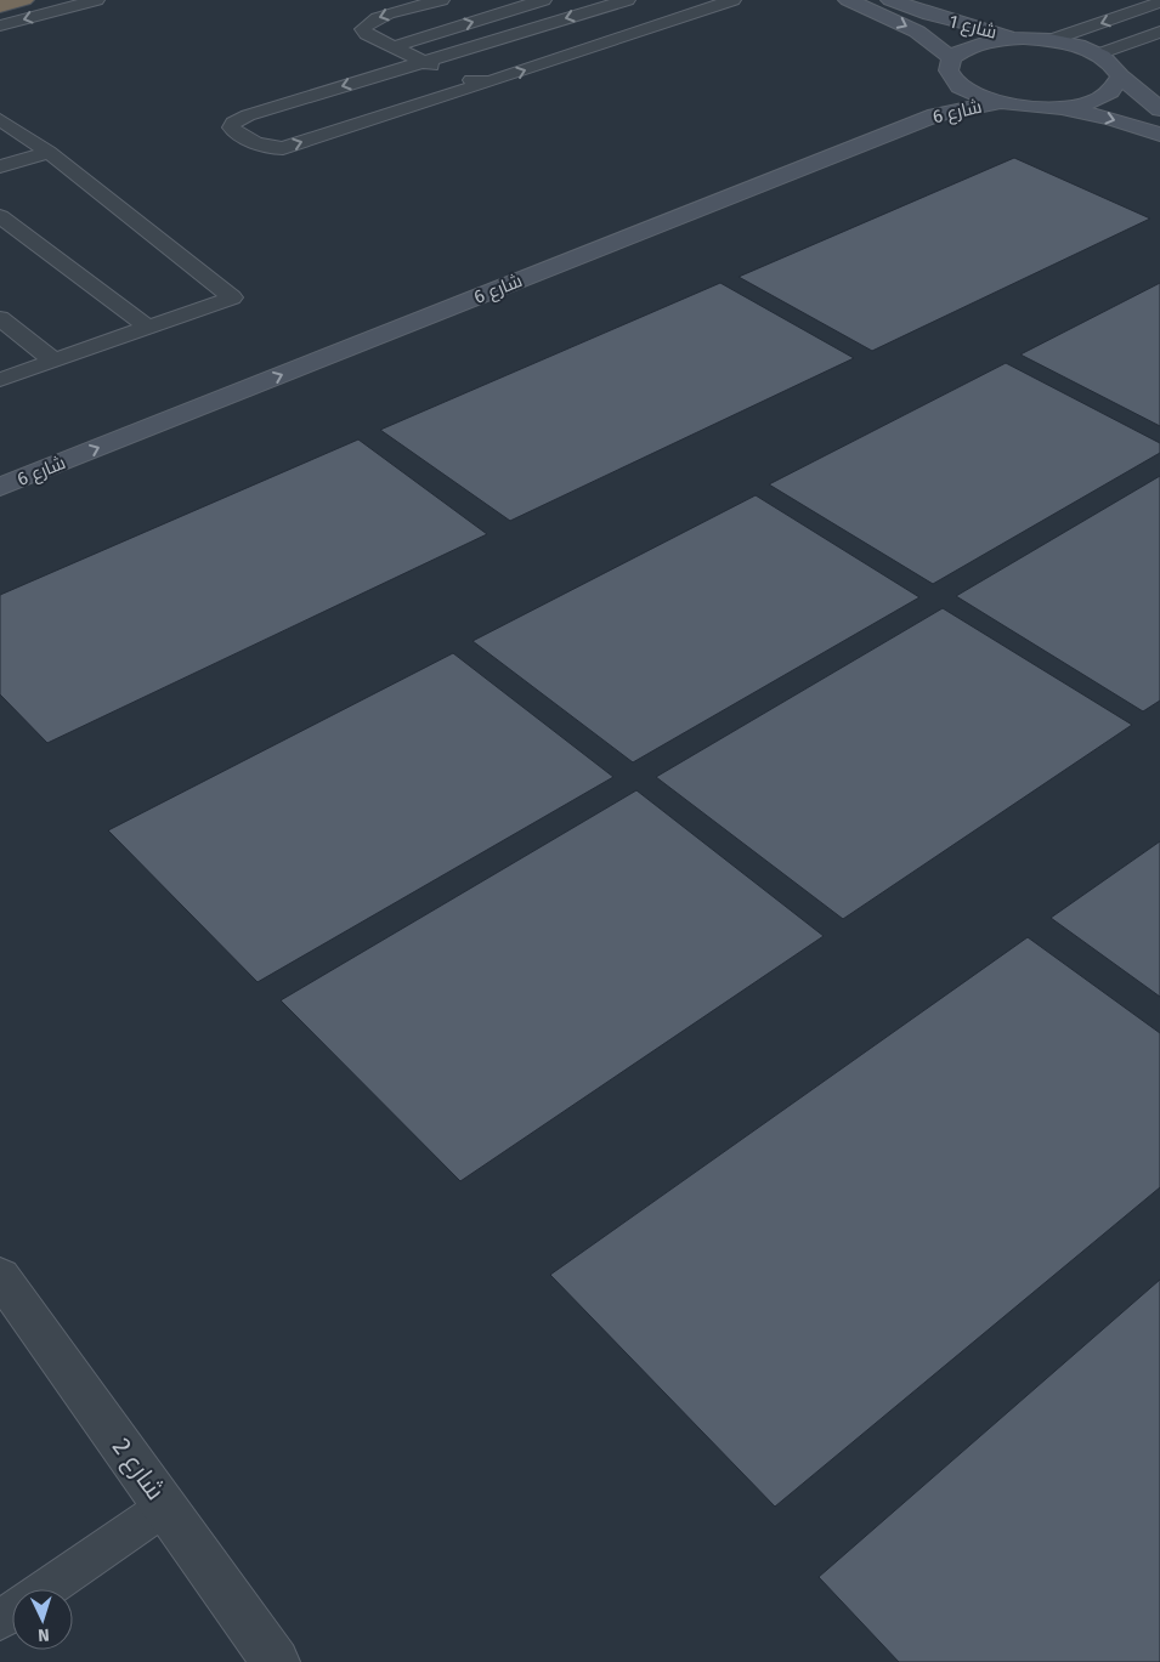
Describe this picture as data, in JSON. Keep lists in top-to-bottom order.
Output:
{
  "streets": {
    "street": ["شارع 1", "شارع 6", "شارع 2"]
  },
  "north": "bottom"
}
